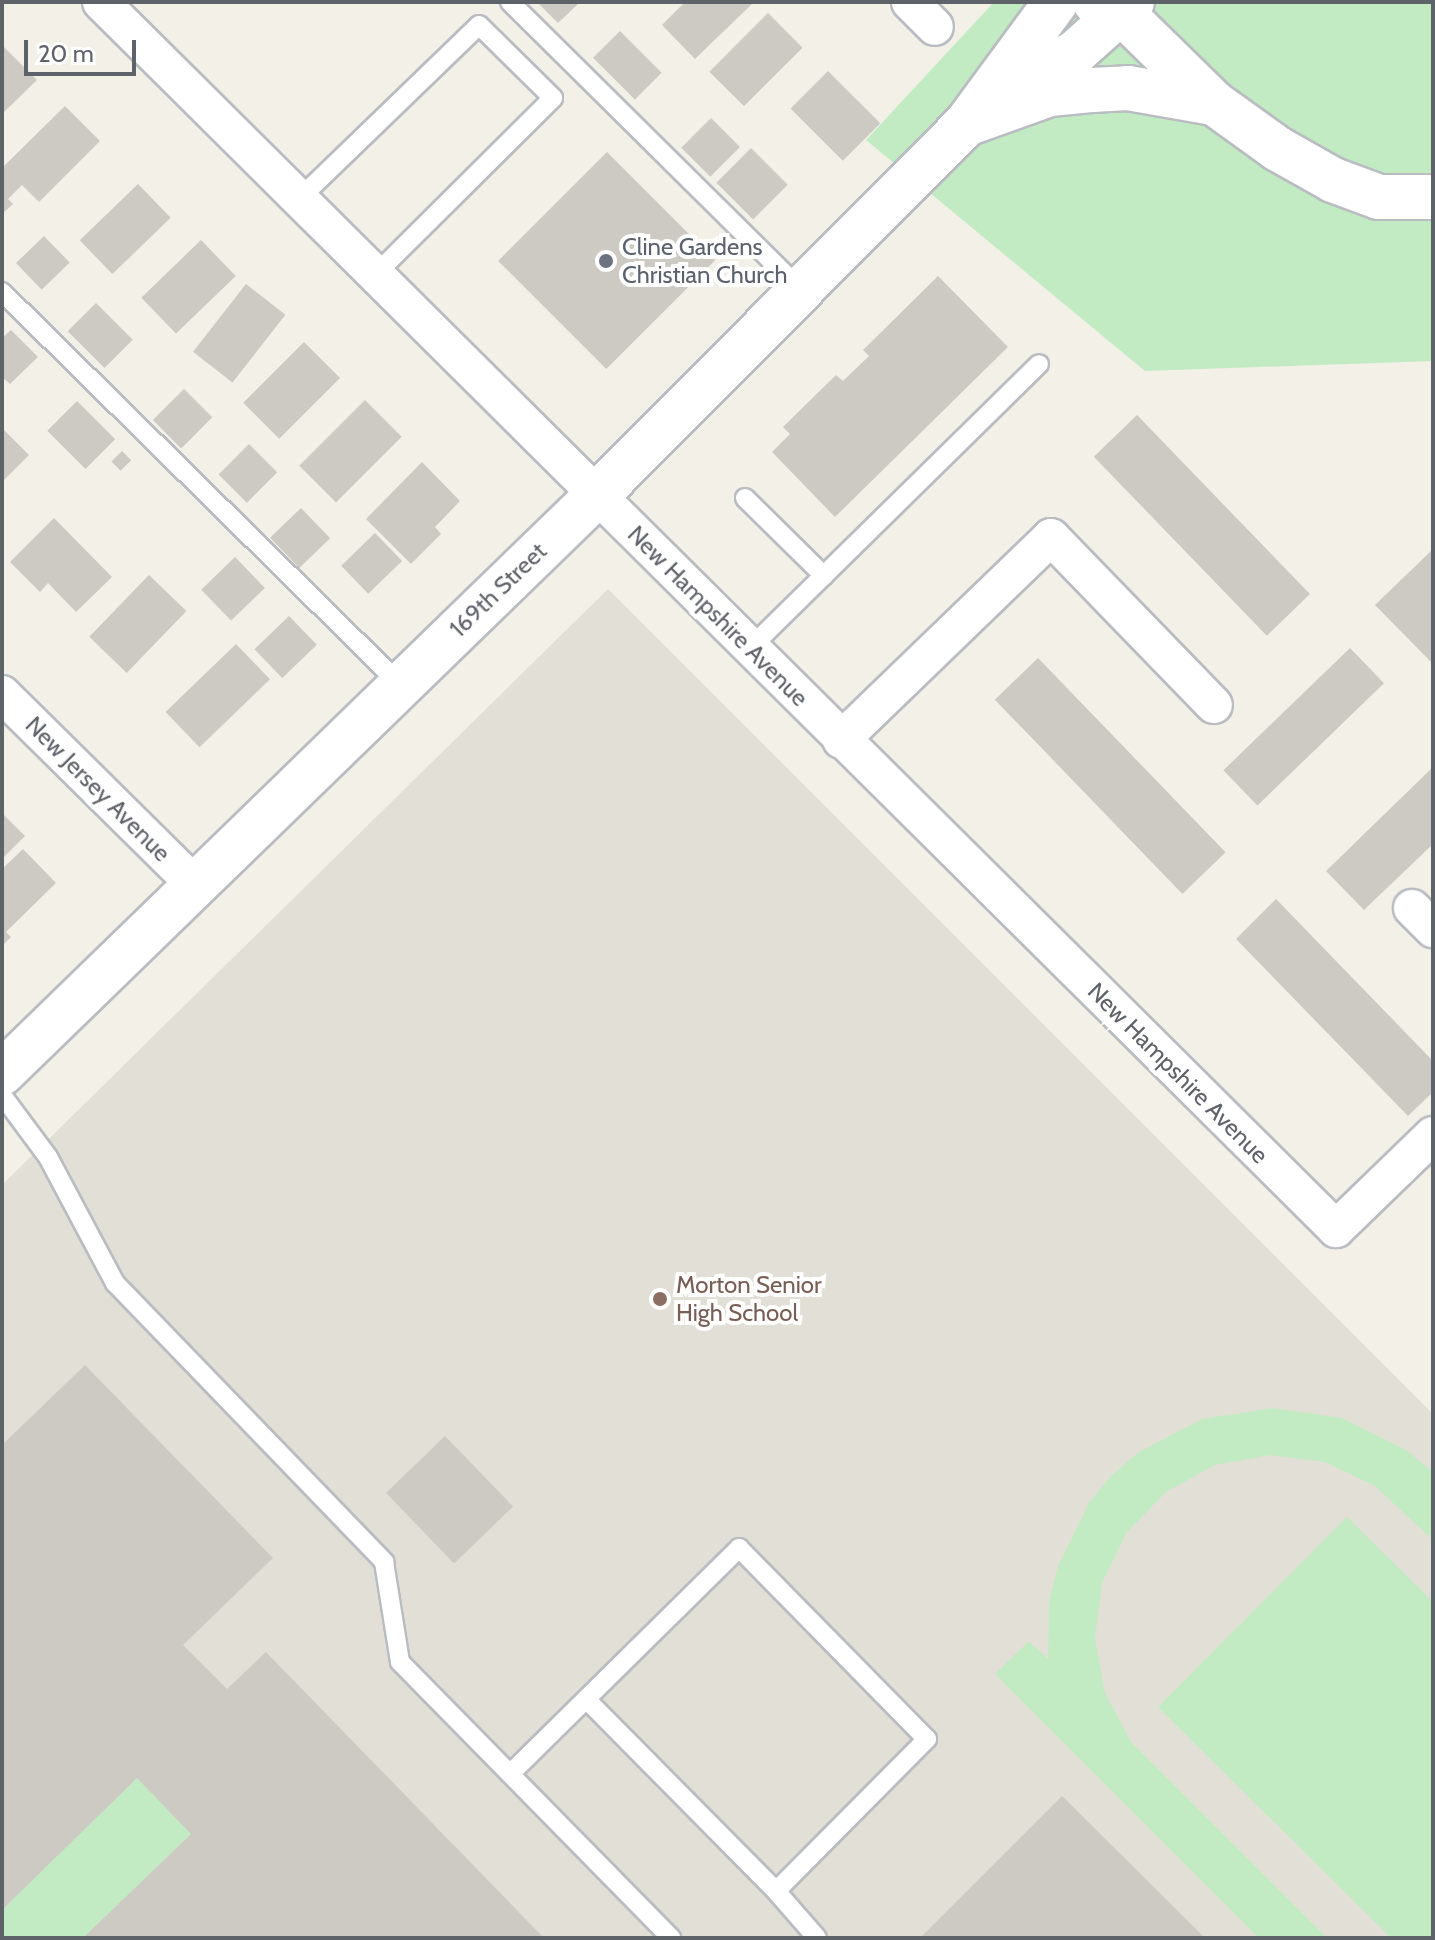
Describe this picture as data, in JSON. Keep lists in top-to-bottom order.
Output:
{
  "streets": {
    "street": ["169th Street", "New Hampshire Avenue", "New Jersey Avenue"]
  },
  "crossings": [
    ["169th Street", "New Hampshire Avenue"],
    ["169th Street", "New Jersey Avenue"]
  ],
  "places": ["Cline Gardens Christian Church", "Morton Senior High School"],
  "scale_bar": "20 m"
}
